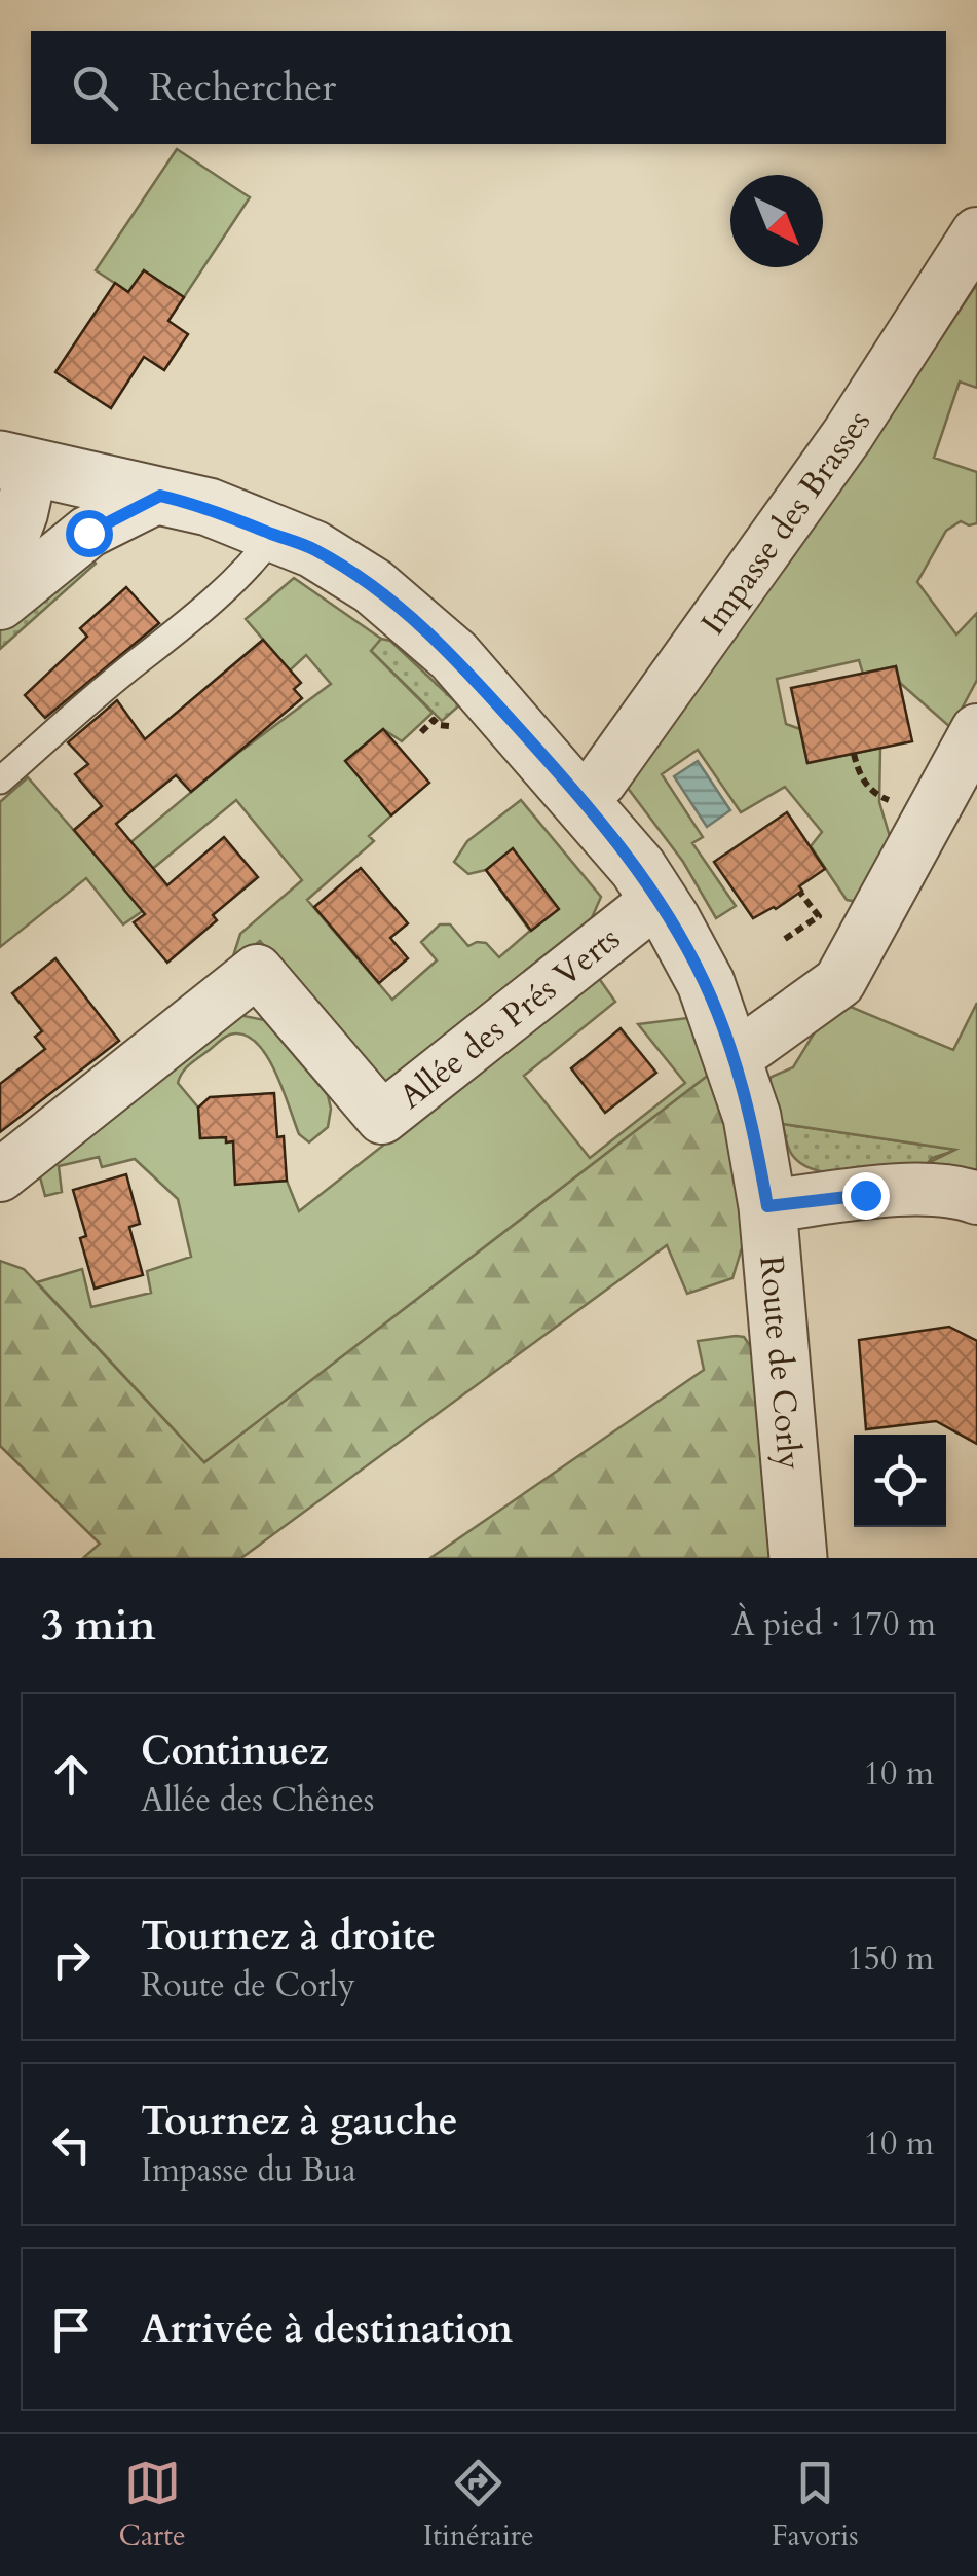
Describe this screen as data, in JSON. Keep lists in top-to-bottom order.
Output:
{
  "streets": {
    "street": ["Impasse des Brasses", "Allée des Prés Verts", "Route de Corly"]
  },
  "crossings": [
    ["Impasse des Brasses", "Route de Corly"],
    ["Allée des Prés Verts", "Route de Corly"]
  ],
  "north": "bottom right",
  "page": {
    "search": "Rechercher",
    "heading": ["3 min", "À pied · 170 m"],
    "list": [
      ["Continuez", "Allée des Chênes", "10 m"],
      ["Tournez à droite", "Route de Corly", "150 m"],
      ["Tournez à gauche", "Impasse du Bua", "10 m"],
      "Arrivée à destination"
    ],
    "nav": ["Carte", "Itinéraire", "Favoris"]
  }
}
